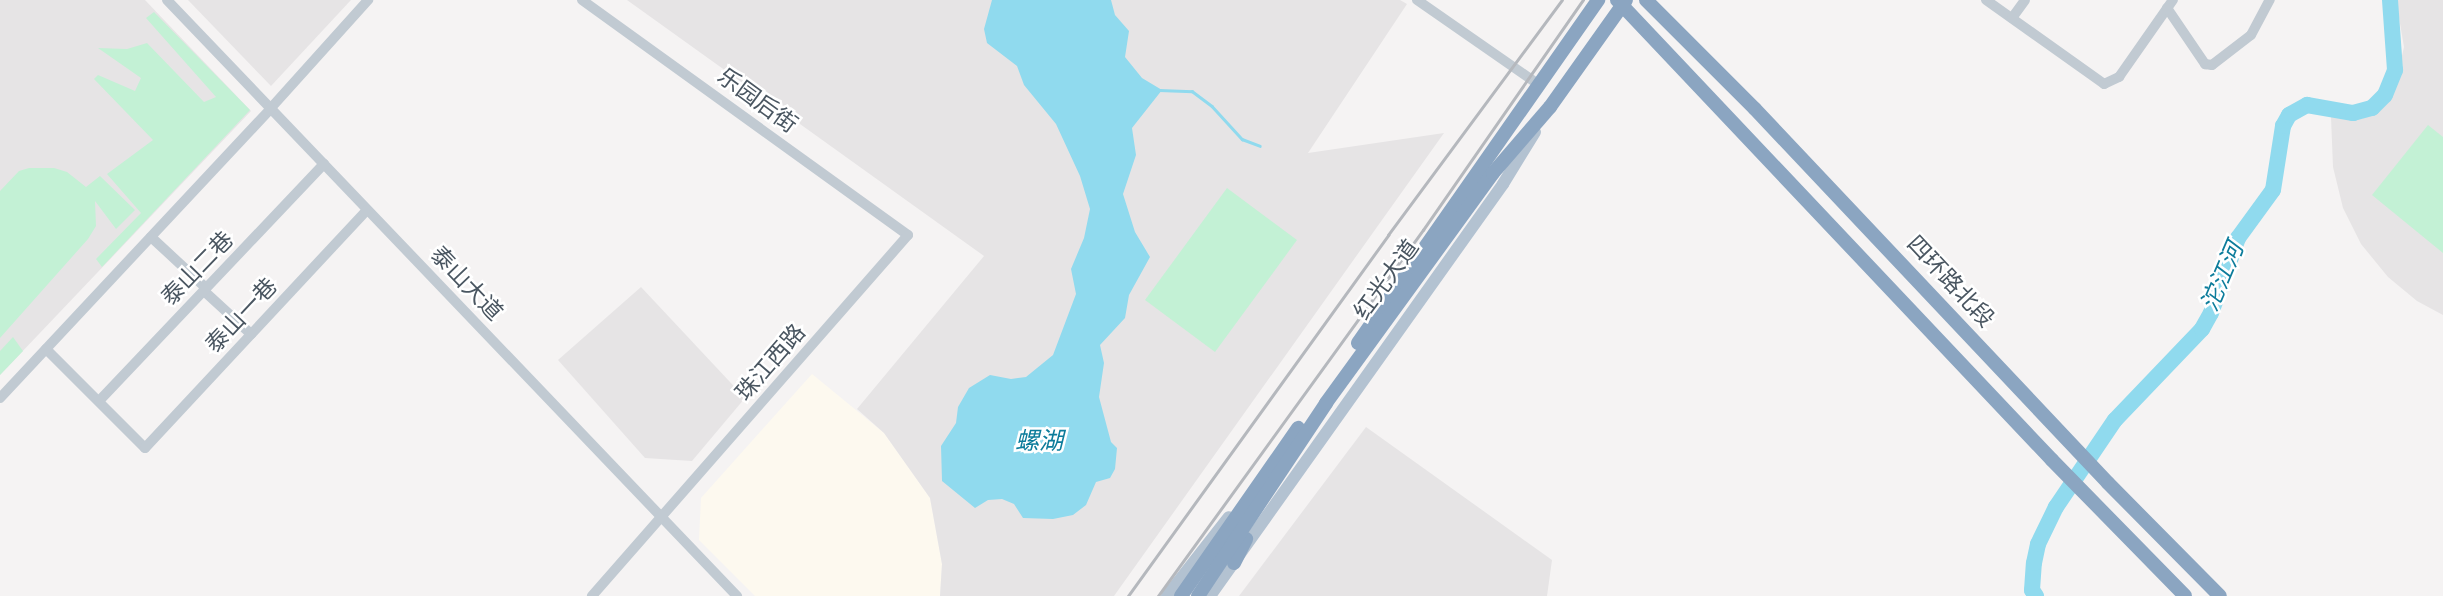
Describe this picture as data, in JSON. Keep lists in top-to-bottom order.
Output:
{
  "streets": {
    "highway": ["红光大道", "四环路北段"],
    "street": [
      "乐园后街",
      "泰山二巷",
      "泰山大道",
      "泰山一巷",
      "珠江西路"
    ]
  },
  "crossings": [
    ["乐园后街", "珠江西路"],
    ["泰山二巷", "泰山大道"],
    ["泰山二巷", "泰山一巷"],
    ["泰山大道", "泰山一巷"],
    ["泰山大道", "珠江西路"]
  ],
  "water": ["沱江河", "螺湖"]
}
